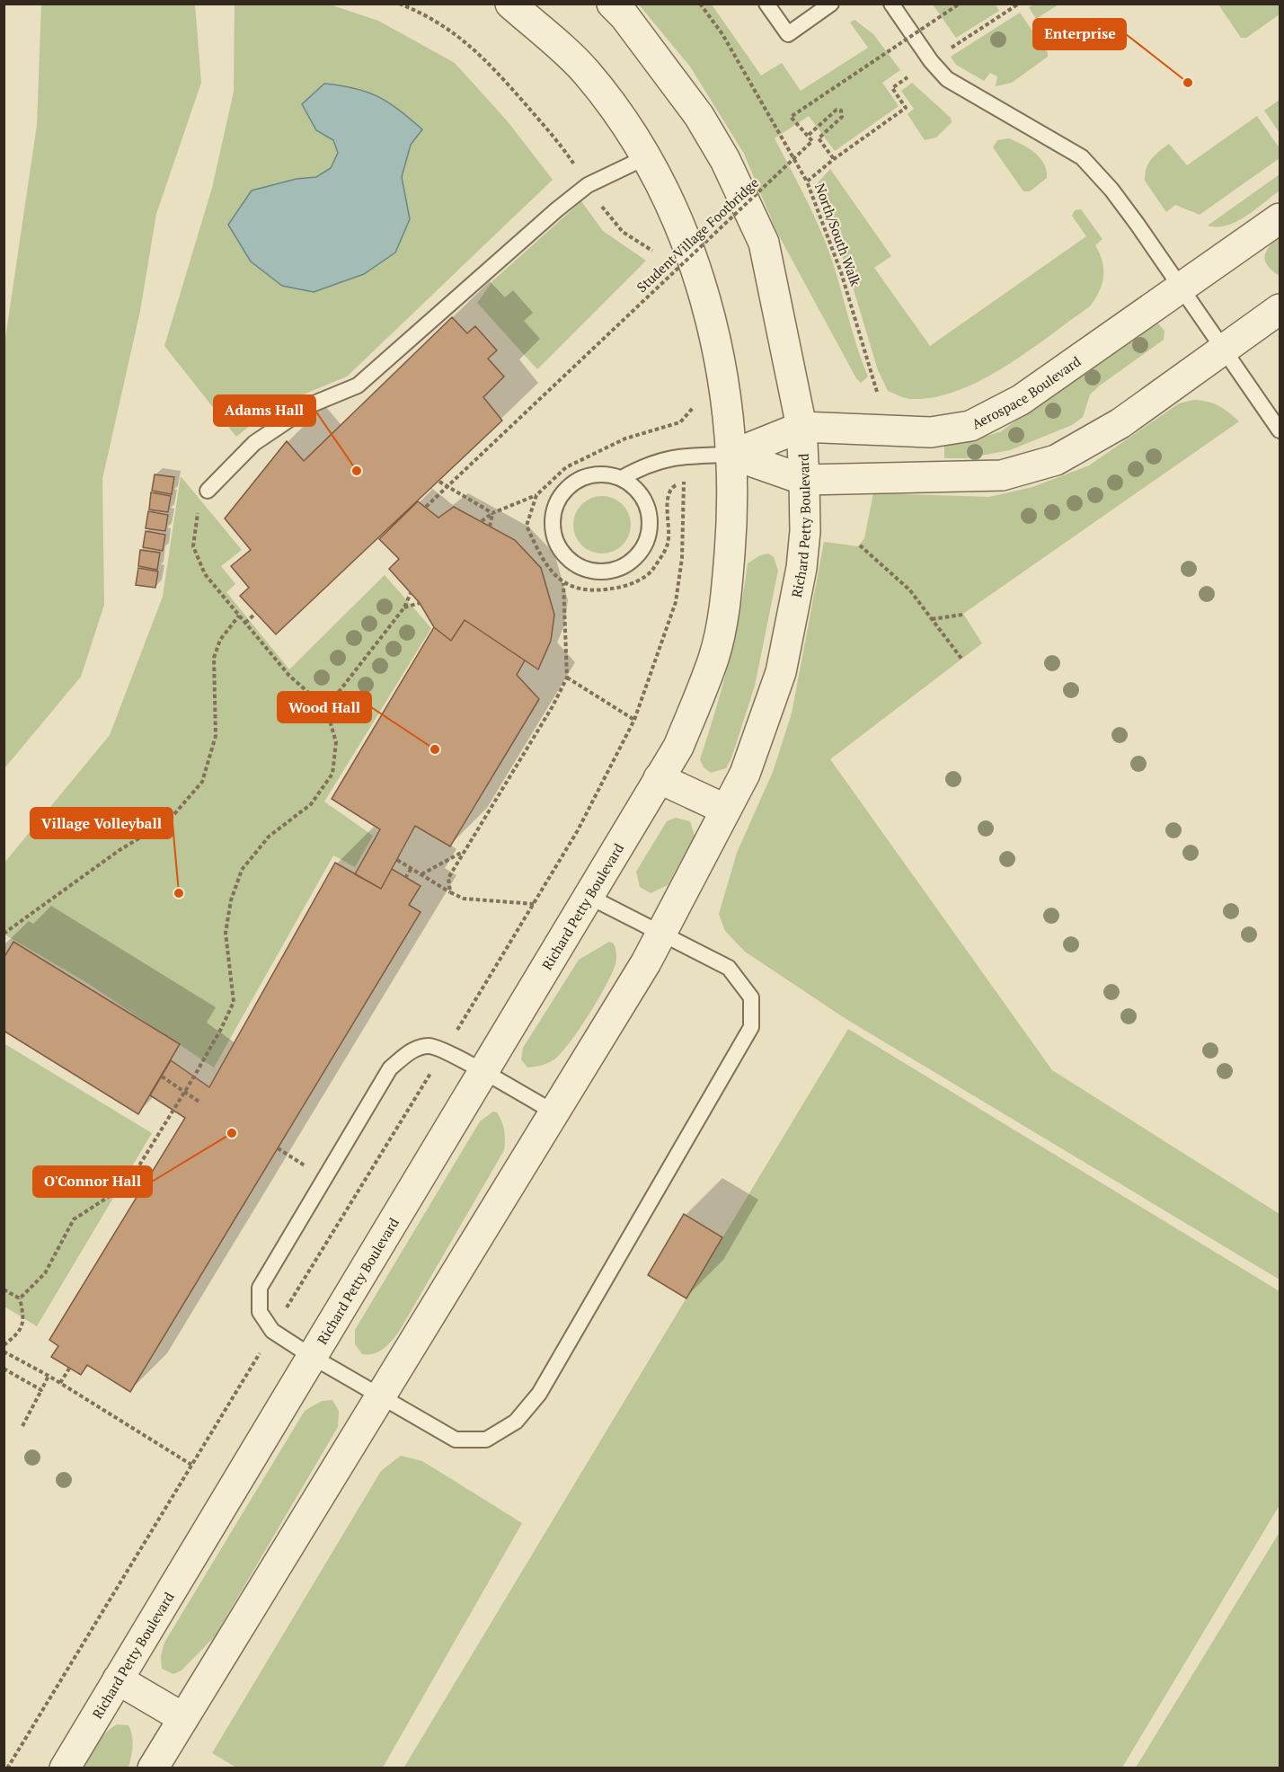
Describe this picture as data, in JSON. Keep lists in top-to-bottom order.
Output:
{
  "streets": {
    "street": ["Aerospace Boulevard", "Richard Petty Boulevard"],
    "path": ["Student Village Footbridge", "North/South Walk"]
  },
  "crossings": [
    ["Aerospace Boulevard", "Richard Petty Boulevard"]
  ],
  "places": [
    "Enterprise",
    "Adams Hall",
    "Wood Hall",
    "Village Volleyball",
    "O'Connor Hall"
  ]
}
